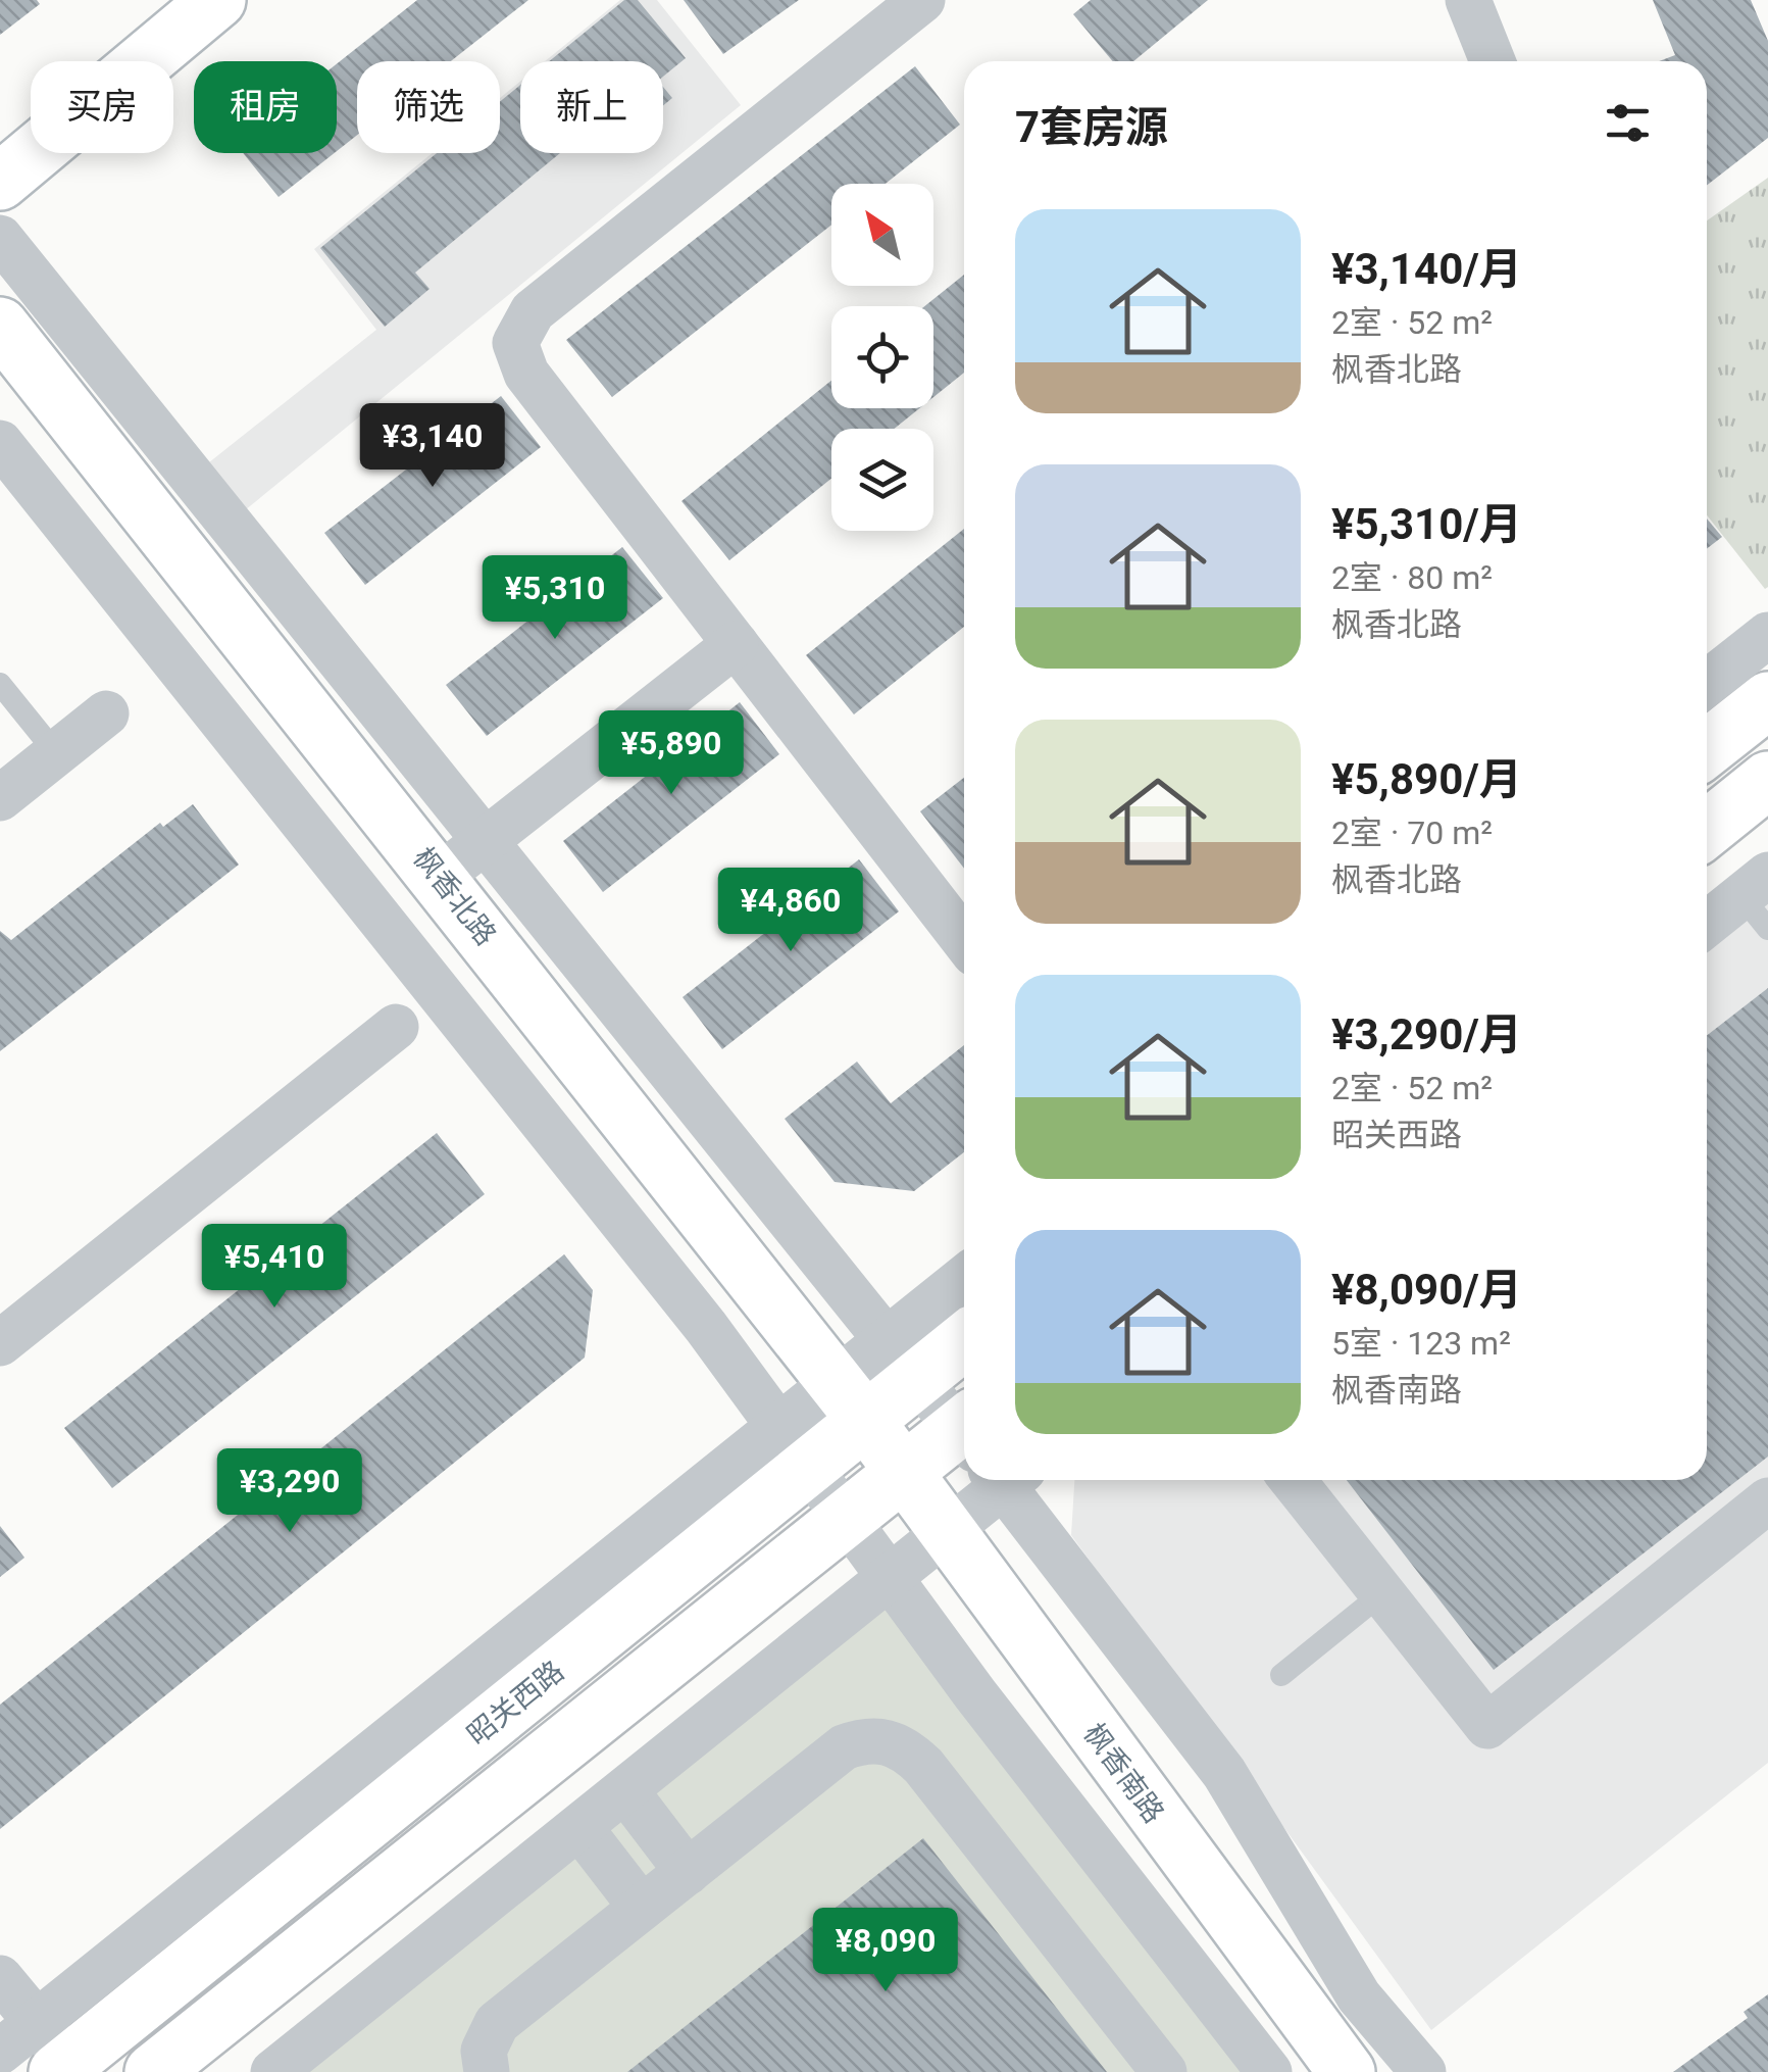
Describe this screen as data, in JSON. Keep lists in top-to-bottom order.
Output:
{
  "streets": {
    "main road": ["枫香北路", "昭关西路", "枫香南路"]
  },
  "crossings": [
    ["枫香北路", "昭关西路"],
    ["枫香北路", "枫香南路"]
  ],
  "north": "top left",
  "page": {
    "chip": [
      "买房",
      "租房",
      "筛选",
      "新上"
    ],
    "heading": "7套房源",
    "list": [
      {
        "name": "¥3,140/月",
        "note": "2室 · 52 m² · 枫香北路"
      },
      {
        "name": "¥5,310/月",
        "note": "2室 · 80 m² · 枫香北路"
      },
      {
        "name": "¥5,890/月",
        "note": "2室 · 70 m² · 枫香北路"
      },
      {
        "name": "¥3,290/月",
        "note": "2室 · 52 m² · 昭关西路"
      },
      {
        "name": "¥8,090/月",
        "note": "5室 · 123 m² · 枫香南路"
      }
    ],
    "price": [
      "¥3,140",
      "¥5,310",
      "¥5,890",
      "¥4,860",
      "¥5,410",
      "¥3,290",
      "¥8,090"
    ]
  }
}
